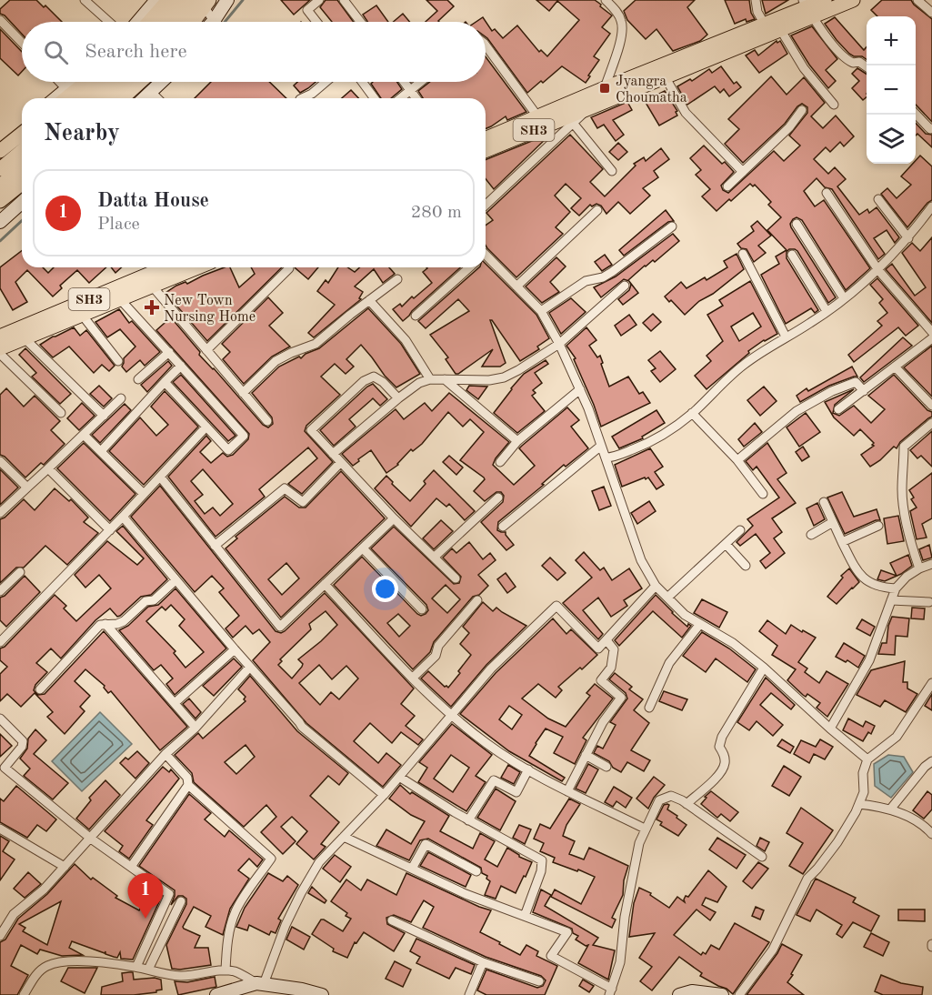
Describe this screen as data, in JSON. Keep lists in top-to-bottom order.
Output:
{
  "streets": {
    "main road": ["SH3"]
  },
  "places": {
    "transit": ["Jyangra Choumatha"],
    "health": ["New Town Nursing Home"]
  },
  "page": {
    "map_buttons": ["+", "−"],
    "search": "Search here",
    "heading": "Nearby",
    "list": [
      {
        "mark": "1",
        "name": "Datta House",
        "note": "Place",
        "value": "280 m"
      }
    ],
    "pins": "1"
  }
}
